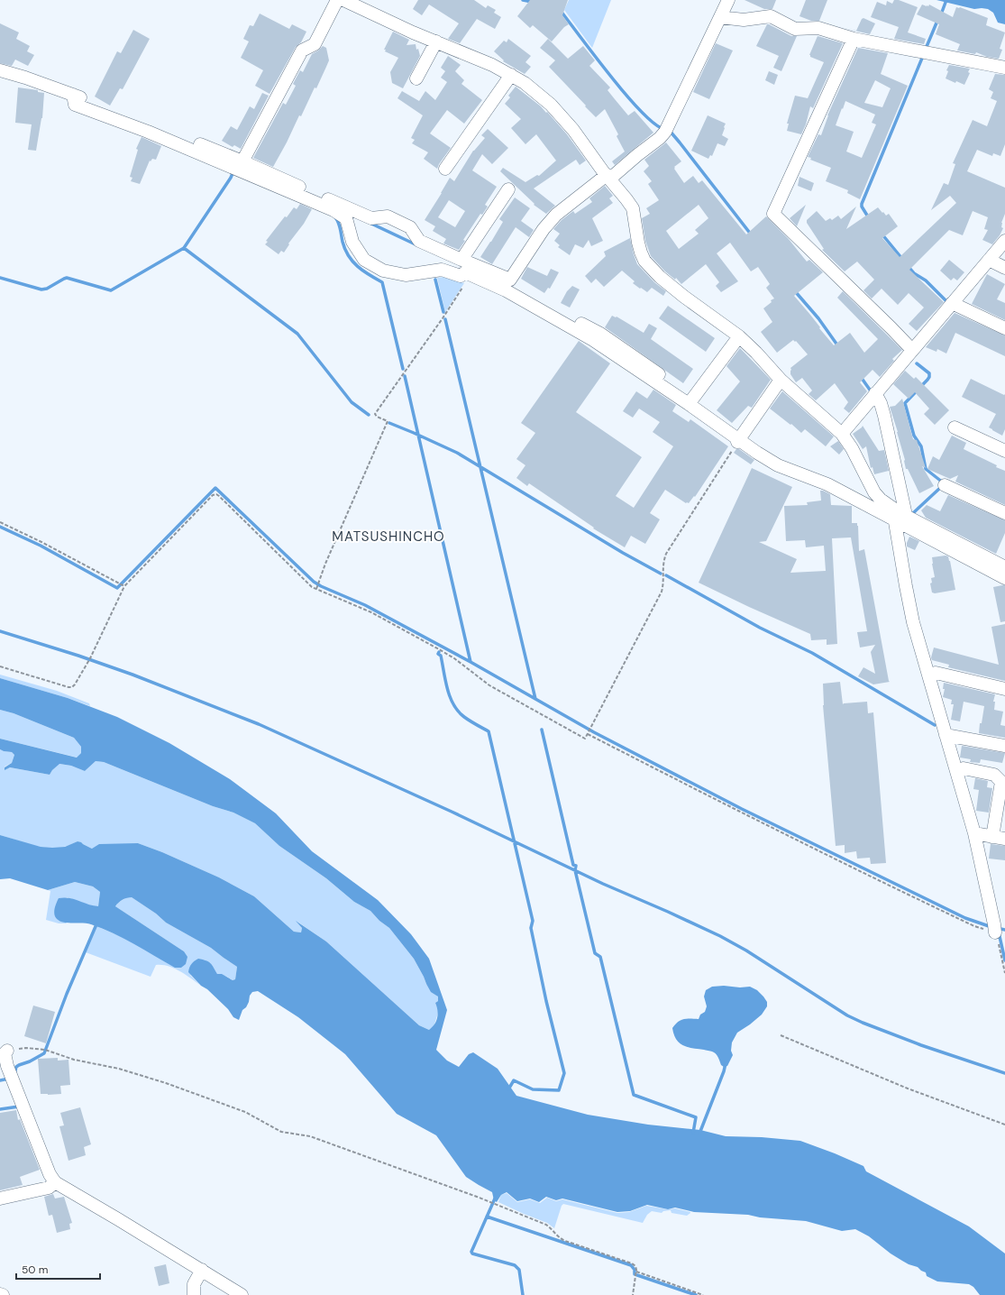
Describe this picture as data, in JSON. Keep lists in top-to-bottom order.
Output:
{
  "districts": ["MATSUSHINCHO"],
  "scale_bar": "50 m"
}
